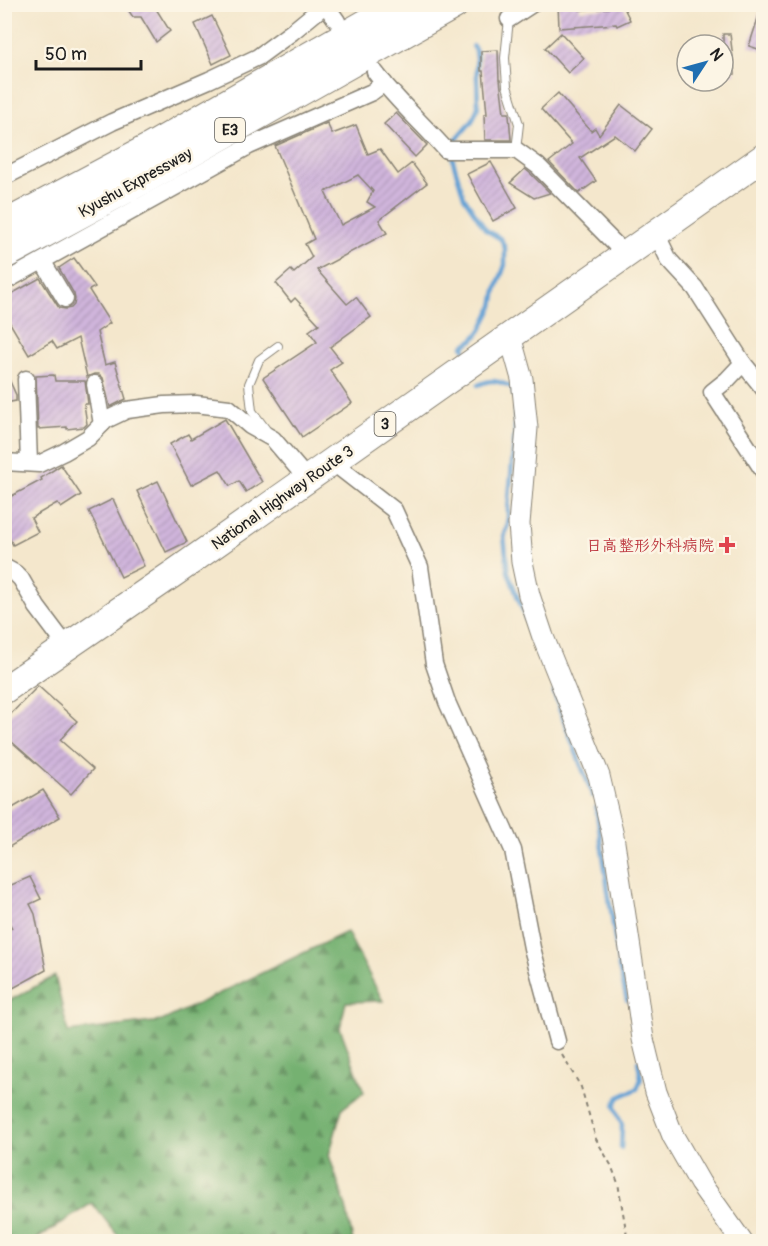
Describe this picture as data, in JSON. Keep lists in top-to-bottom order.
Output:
{
  "streets": {
    "highway": [
      "E3",
      "Kyushu Expressway",
      "3",
      "National Highway Route 3"
    ]
  },
  "places": {
    "health": ["日高整形外科病院"]
  },
  "scale_bar": "50 m",
  "north": "top right"
}
